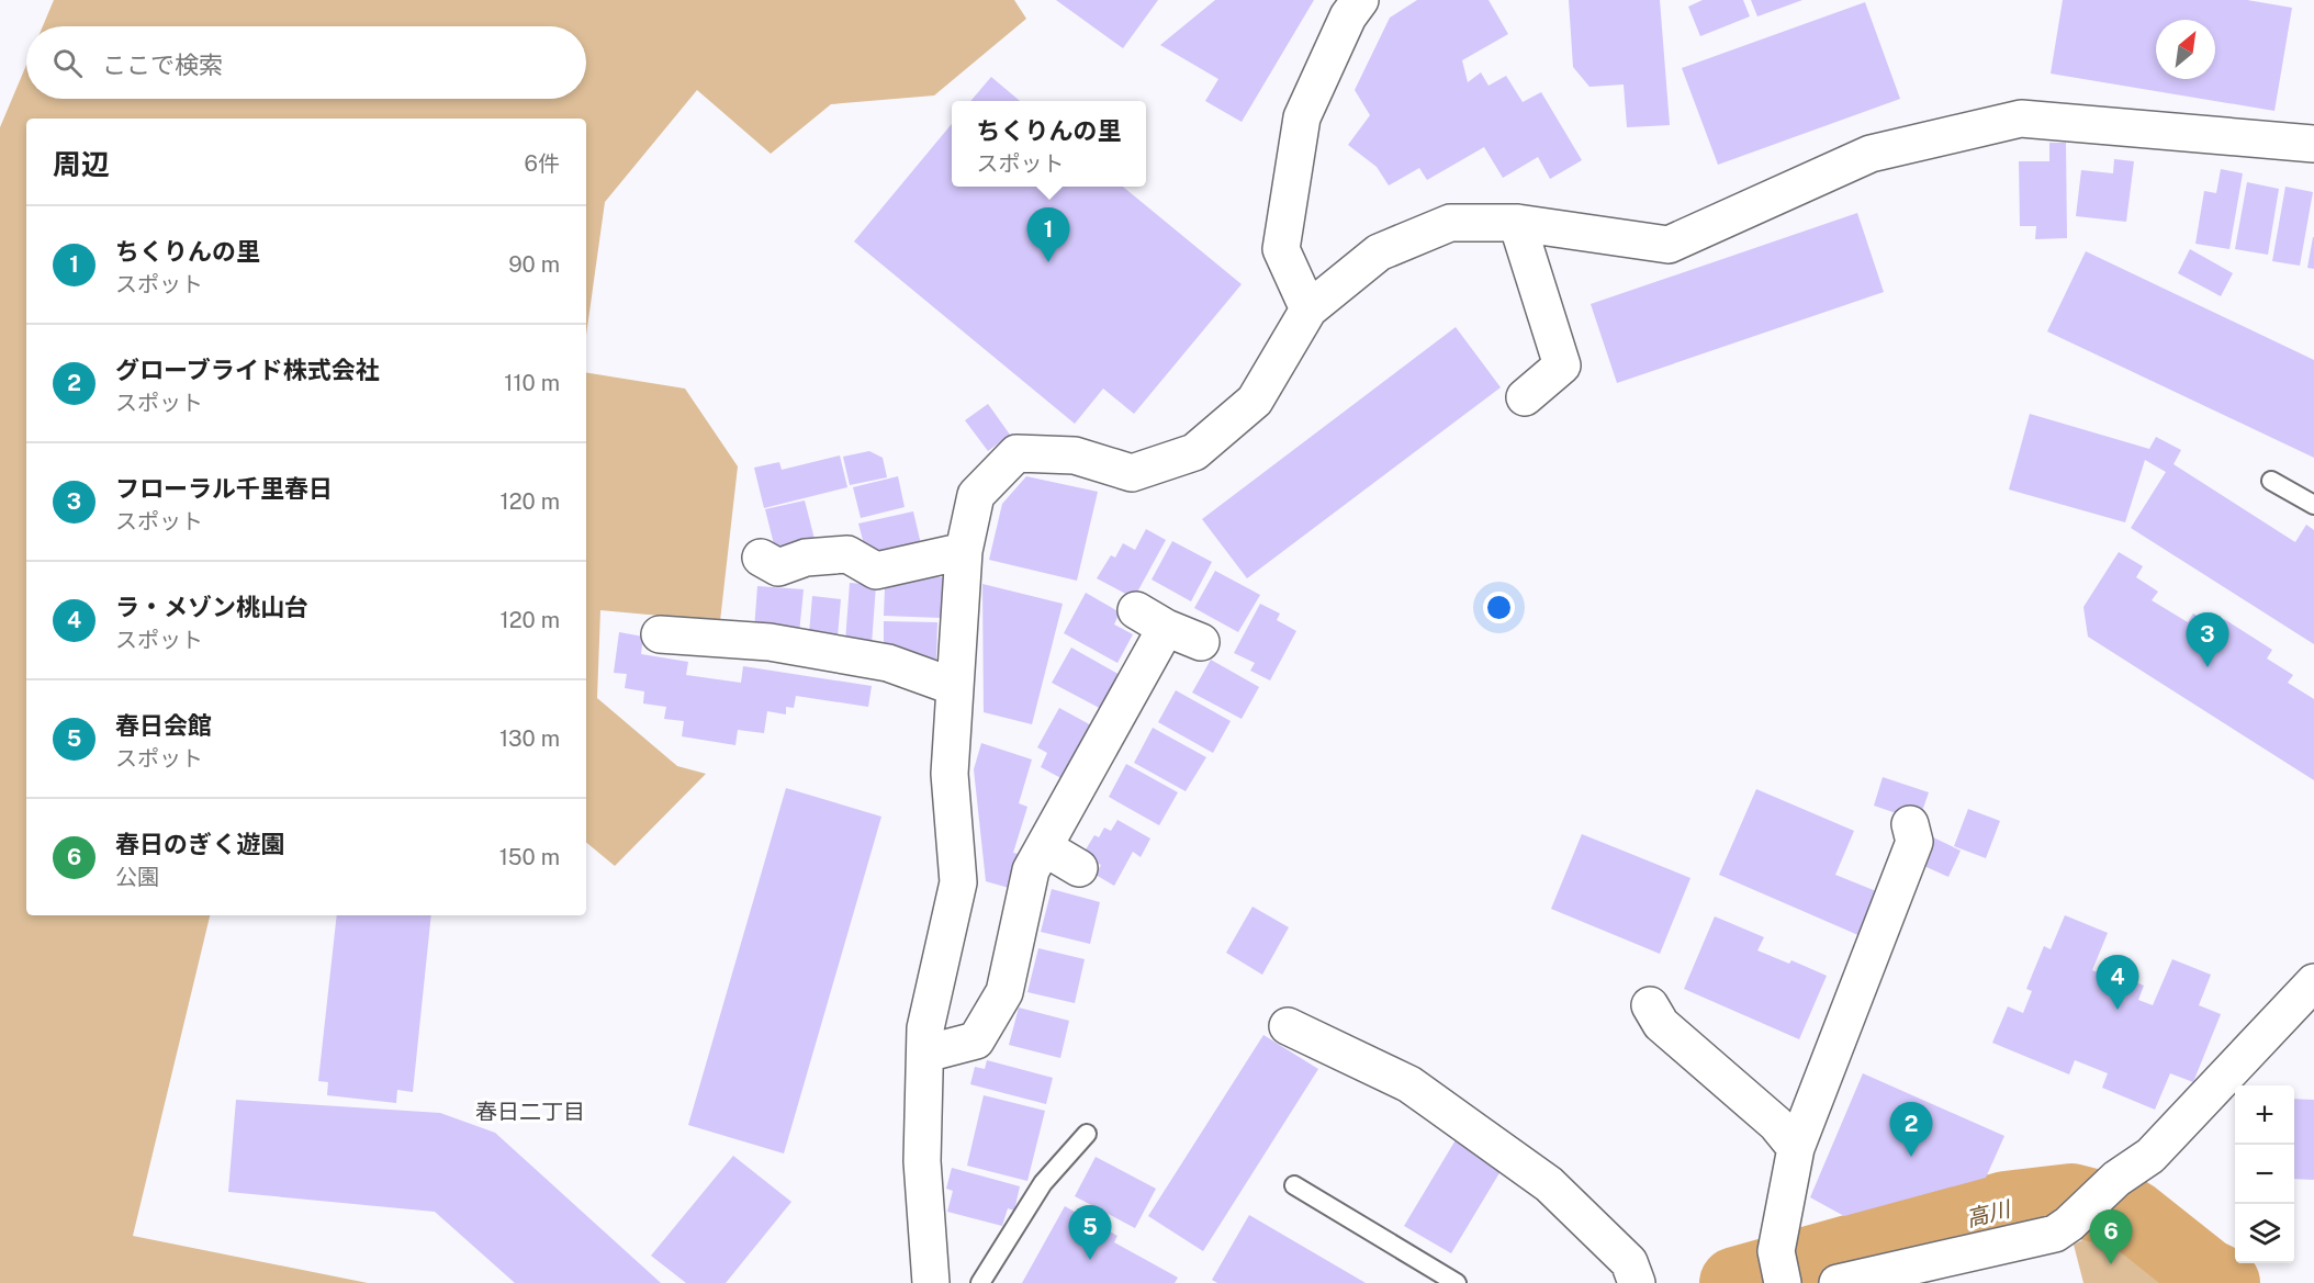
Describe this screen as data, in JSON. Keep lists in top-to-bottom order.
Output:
{
  "districts": ["春日二丁目"],
  "water": ["高川"],
  "north": "top right",
  "page": {
    "search": "ここで検索",
    "popup": ["ちくりんの里", "スポット"],
    "heading": ["周辺", "6件"],
    "list": [
      {
        "mark": "1",
        "name": "ちくりんの里",
        "note": "スポット",
        "value": "90 m"
      },
      {
        "mark": "2",
        "name": "グローブライド株式会社",
        "note": "スポット",
        "value": "110 m"
      },
      {
        "mark": "3",
        "name": "フローラル千里春日",
        "note": "スポット",
        "value": "120 m"
      },
      {
        "mark": "4",
        "name": "ラ・メゾン桃山台",
        "note": "スポット",
        "value": "120 m"
      },
      {
        "mark": "5",
        "name": "春日会館",
        "note": "スポット",
        "value": "130 m"
      },
      {
        "mark": "6",
        "name": "春日のぎく遊園",
        "note": "公園",
        "value": "150 m"
      }
    ],
    "pins": [
      "1",
      "3",
      "4",
      "2",
      "5",
      "6"
    ],
    "map_buttons": ["+", "−"]
  }
}
